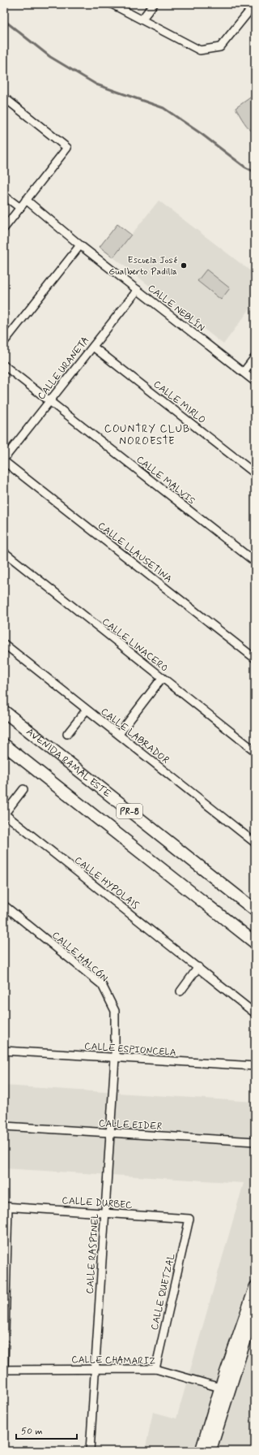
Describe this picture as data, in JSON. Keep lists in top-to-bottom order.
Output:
{
  "streets": {
    "main road": ["AVENIDA RAMAL ESTE", "PR-8"],
    "street": [
      "CALLE NEBLÍN",
      "CALLE URANETA",
      "CALLE MIRLO",
      "CALLE MALVIS",
      "CALLE LLAUSETINA",
      "CALLE LINACERO",
      "CALLE LABRADOR",
      "CALLE HYPOLAIS",
      "CALLE HALCÓN",
      "CALLE ESPIONCELA",
      "CALLE EIDER",
      "CALLE DURBEC",
      "CALLE RASPINEL",
      "CALLE QUETZAL",
      "CALLE CHAMARIZ"
    ]
  },
  "crossings": [
    ["CALLE NEBLÍN", "CALLE URANETA"],
    ["CALLE URANETA", "CALLE MIRLO"],
    ["CALLE URANETA", "CALLE MALVIS"],
    ["CALLE URANETA", "CALLE LLAUSETINA"],
    ["CALLE HALCÓN", "CALLE ESPIONCELA"],
    ["CALLE HALCÓN", "CALLE RASPINEL"],
    ["CALLE ESPIONCELA", "CALLE RASPINEL"],
    ["CALLE EIDER", "CALLE RASPINEL"],
    ["CALLE DURBEC", "CALLE RASPINEL"],
    ["CALLE DURBEC", "CALLE QUETZAL"],
    ["CALLE RASPINEL", "CALLE CHAMARIZ"],
    ["CALLE QUETZAL", "CALLE CHAMARIZ"]
  ],
  "districts": ["COUNTRY CLUB NOROESTE"],
  "places": ["Escuela José Gualberto Padilla"],
  "scale_bar": "50 m"
}
